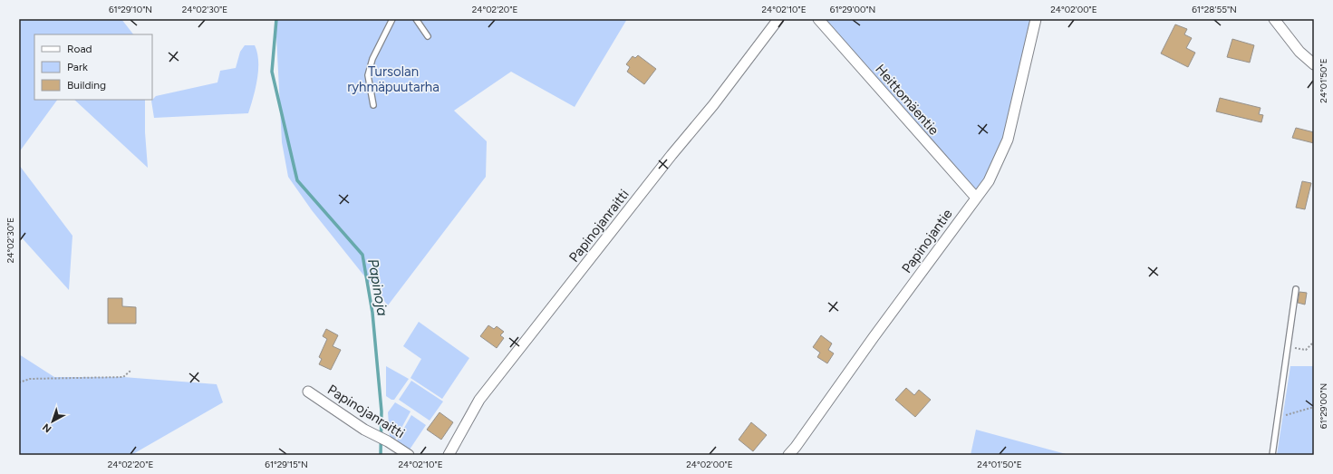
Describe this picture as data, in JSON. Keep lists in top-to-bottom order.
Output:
{
  "streets": {
    "street": ["Heittomäentie", "Papinojanraitti", "Papinojantie"]
  },
  "crossings": [
    ["Heittomäentie", "Papinojantie"]
  ],
  "water": ["Papinoja"],
  "parks": ["Tursolan ryhmäpuutarha"],
  "legend": ["Road", "Park", "Building"],
  "north": "bottom left",
  "coordinates": [
    "61°29'10\"N",
    "24°02'30\"E",
    "24°02'20\"E",
    "24°02'10\"E",
    "61°29'00\"N",
    "24°02'00\"E",
    "61°28'55\"N",
    "24°01'50\"E",
    "61°29'15\"N"
  ]
}
